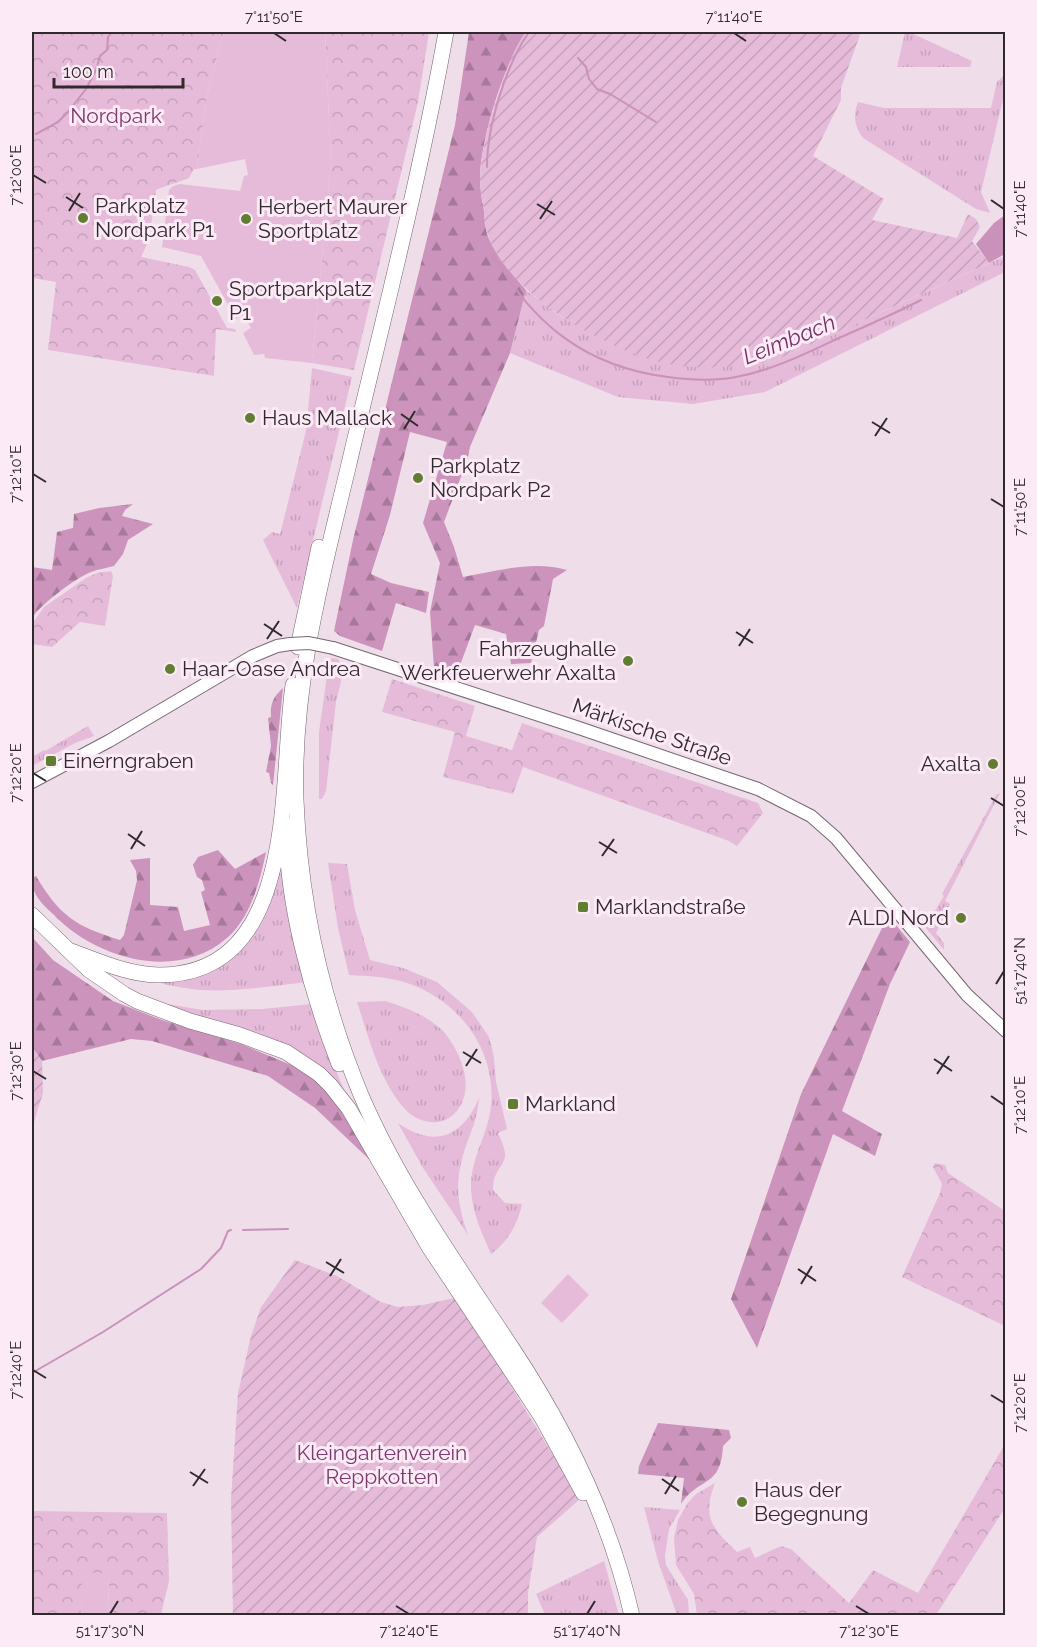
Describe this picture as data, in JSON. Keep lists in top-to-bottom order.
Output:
{
  "streets": {
    "main road": ["Märkische Straße"]
  },
  "water": ["Leimbach"],
  "parks": ["Nordpark", "Kleingartenverein Reppkotten"],
  "places": {
    "other": [
      "Parkplatz Nordpark P1",
      "Herbert Maurer Sportplatz",
      "Sportparkplatz P1",
      "Haus Mallack",
      "Parkplatz Nordpark P2",
      "Fahrzeughalle Werkfeuerwehr Axalta",
      "Haar-Oase Andrea",
      "Axalta",
      "ALDI Nord",
      "Haus der Begegnung"
    ],
    "transit": ["Einerngraben", "Marklandstraße", "Markland"]
  },
  "scale_bar": "100 m",
  "coordinates": [
    "7°11'50\"E",
    "7°11'40\"E",
    "7°12'00\"E",
    "7°12'10\"E",
    "7°12'20\"E",
    "51°17'40\"N",
    "7°12'30\"E",
    "7°12'40\"E",
    "51°17'30\"N"
  ]
}
